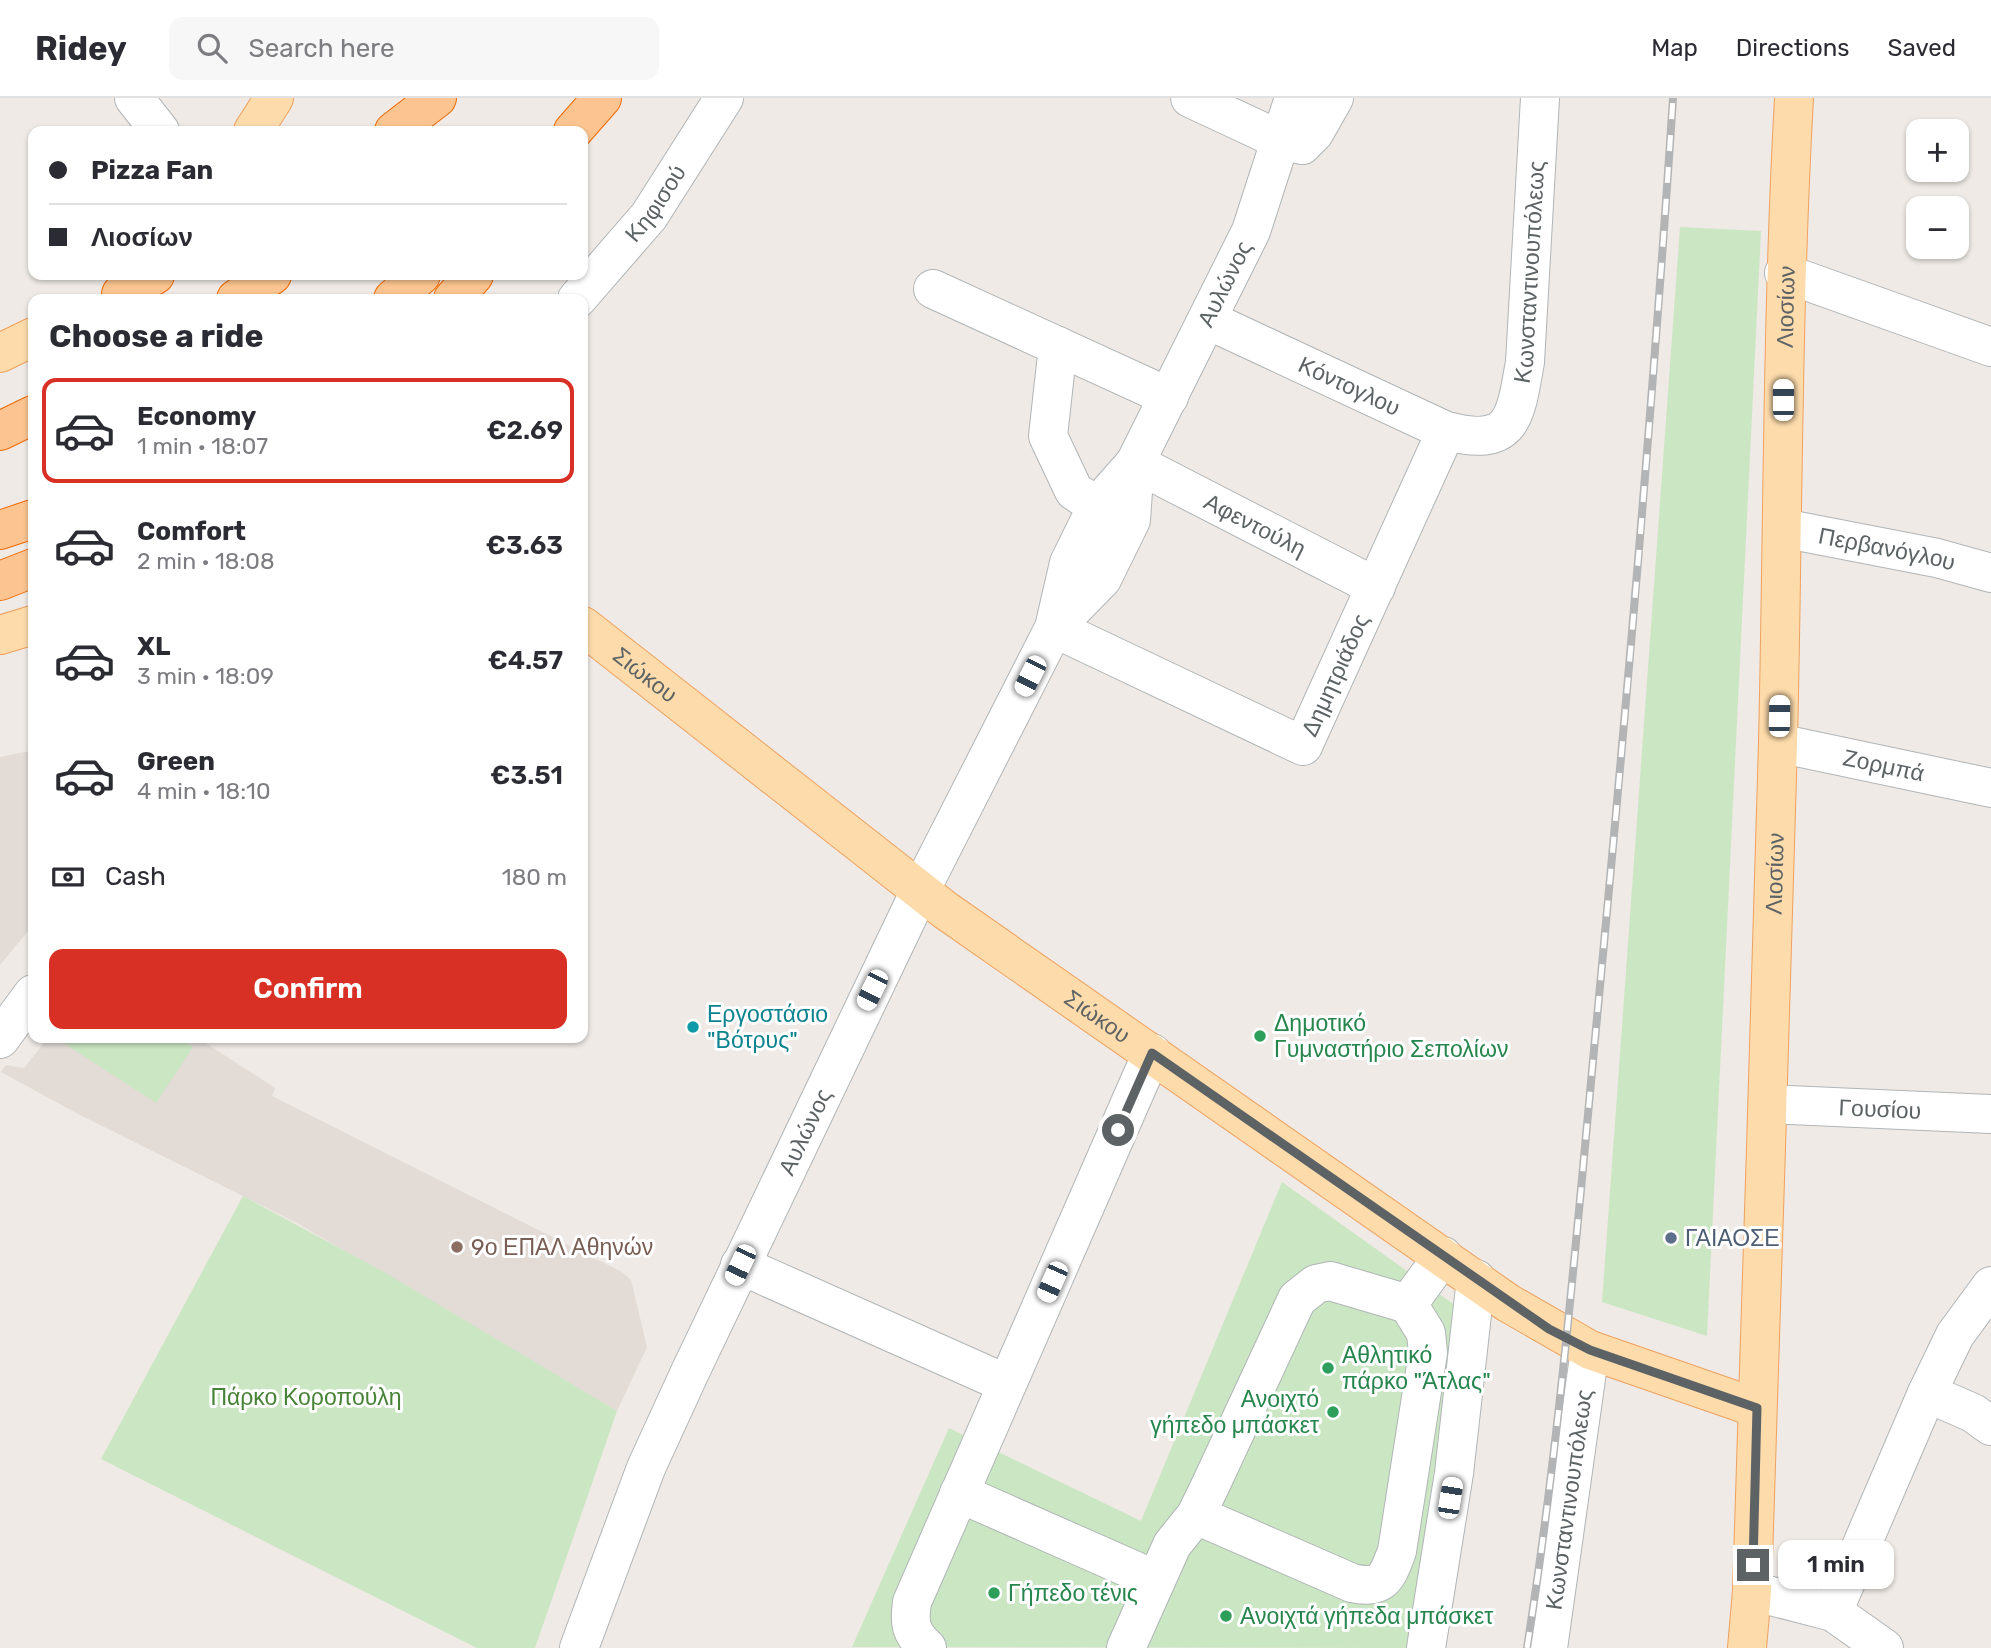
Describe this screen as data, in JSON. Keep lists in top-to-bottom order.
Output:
{
  "streets": {
    "main road": ["Λιοσίων", "Σιώκου"],
    "street": [
      "Κηφισού",
      "Κωνσταντινουπόλεως",
      "Αυλώνος",
      "Κόντογλου",
      "Αφεντούλη",
      "Περβανόγλου",
      "Δημητριάδος",
      "Ζορμπά",
      "Γουσίου"
    ]
  },
  "crossings": [
    ["Κωνσταντινουπόλεως", "Κόντογλου"],
    ["Κωνσταντινουπόλεως", "Σιώκου"],
    ["Αυλώνος", "Κόντογλου"],
    ["Αυλώνος", "Αφεντούλη"],
    ["Αυλώνος", "Σιώκου"],
    ["Αυλώνος", "Δημητριάδος"],
    ["Λιοσίων", "Περβανόγλου"],
    ["Λιοσίων", "Σιώκου"],
    ["Λιοσίων", "Ζορμπά"],
    ["Λιοσίων", "Γουσίου"],
    ["Κόντογλου", "Δημητριάδος"],
    ["Αφεντούλη", "Δημητριάδος"]
  ],
  "parks": ["Πάρκο Κοροπούλη"],
  "places": [
    "Εργοστάσιο \"Βότρυς\"",
    "Δημοτικό Γυμναστήριο Σεπολίων",
    "ΓΑΙΑΟΣΕ",
    "9ο ΕΠΑΛ Αθηνών",
    "Αθλητικό πάρκο \"Άτλας\"",
    "Ανοιχτό γήπεδο μπάσκετ",
    "Γήπεδο τένις",
    "Ανοιχτά γήπεδα μπάσκετ"
  ],
  "page": {
    "header": "Ridey",
    "search": "Search here",
    "nav": ["Map", "Directions", "Saved"],
    "map_buttons": ["+", "−"],
    "banner": ["Pizza Fan", "Λιοσίων"],
    "heading": "Choose a ride",
    "list": [
      {
        "name": "Economy",
        "note": "1 min · 18:07",
        "value": "€2.69"
      },
      {
        "name": "Comfort",
        "note": "2 min · 18:08",
        "value": "€3.63"
      },
      {
        "name": "XL",
        "note": "3 min · 18:09",
        "value": "€4.57"
      },
      {
        "name": "Green",
        "note": "4 min · 18:10",
        "value": "€3.51"
      }
    ],
    "pay": ["Cash", "180 m"],
    "buttons": "Confirm",
    "bubble": "1 min"
  }
}
